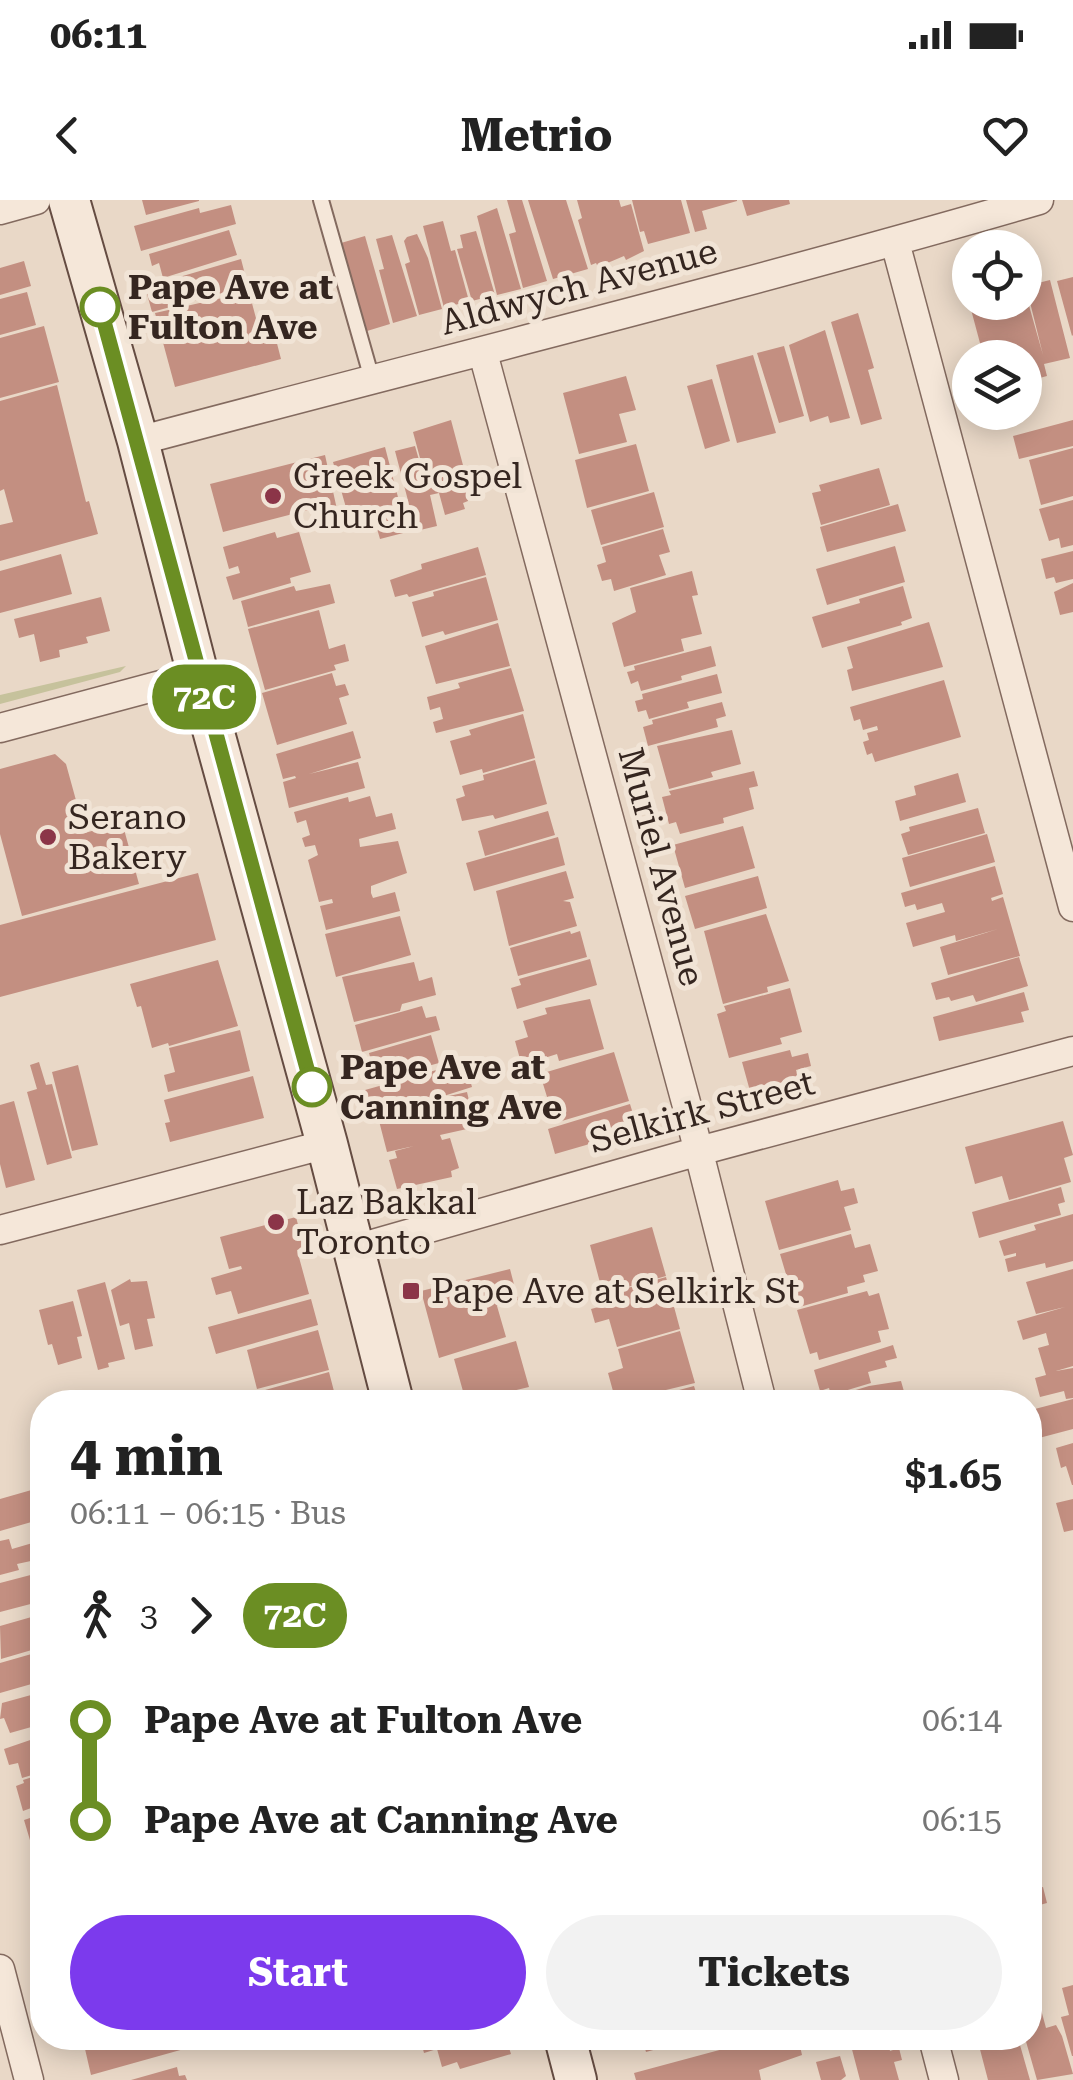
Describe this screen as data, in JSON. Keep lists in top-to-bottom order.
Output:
{
  "streets": {
    "street": ["Aldwych Avenue", "Muriel Avenue", "Selkirk Street"]
  },
  "crossings": [
    ["Aldwych Avenue", "Muriel Avenue"],
    ["Muriel Avenue", "Selkirk Street"]
  ],
  "places": {
    "other": [
      "Pape Ave at Fulton Ave",
      "Greek Gospel Church",
      "Serano Bakery",
      "Pape Ave at Canning Ave",
      "Laz Bakkal Toronto"
    ],
    "transit": ["Pape Ave at Selkirk St"]
  },
  "lines": ["bus line 72C"],
  "page": {
    "status": "06:11",
    "header": "Metrio",
    "on_map": "72C",
    "heading": ["4 min", "06:11 – 06:15 · Bus", "$1.65"],
    "legs": ["3", "72C"],
    "list": [
      {
        "name": "Pape Ave at Fulton Ave",
        "value": "06:14"
      },
      {
        "name": "Pape Ave at Canning Ave",
        "value": "06:15"
      }
    ],
    "buttons": ["Start", "Tickets"]
  }
}
